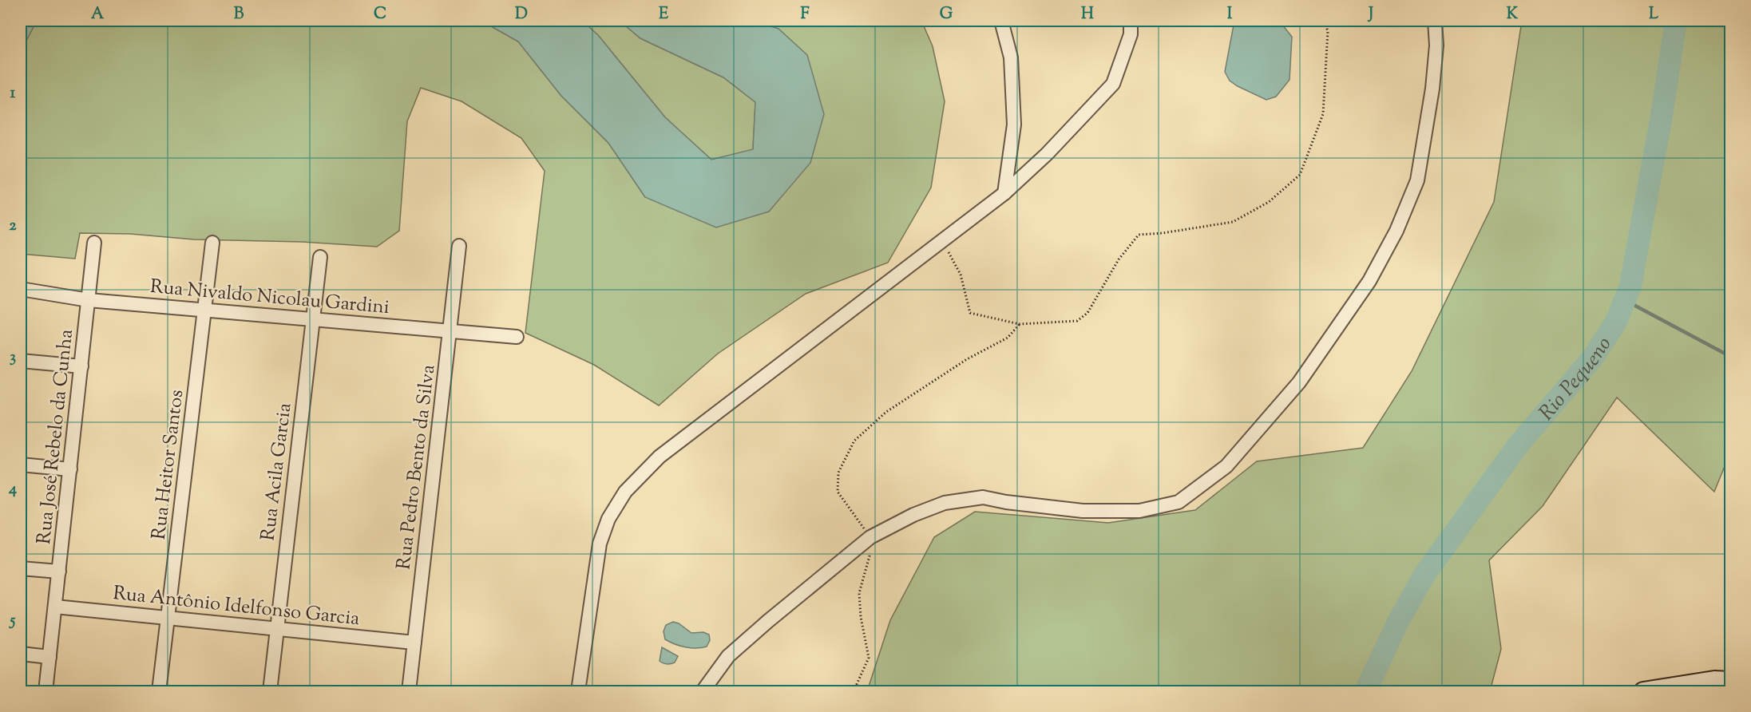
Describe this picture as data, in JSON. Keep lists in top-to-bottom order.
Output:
{
  "streets": {
    "street": [
      "Rua Nivaldo Nicolau Gardini",
      "Rua José Rebelo da Cunha",
      "Rua Heitor Santos",
      "Rua Pedro Bento da Silva",
      "Rua Acila Garcia",
      "Rua Antônio Idelfonso Garcia"
    ]
  },
  "crossings": [
    ["Rua Nivaldo Nicolau Gardini", "Rua José Rebelo da Cunha"],
    ["Rua Nivaldo Nicolau Gardini", "Rua Heitor Santos"],
    ["Rua Nivaldo Nicolau Gardini", "Rua Pedro Bento da Silva"],
    ["Rua Nivaldo Nicolau Gardini", "Rua Acila Garcia"],
    ["Rua José Rebelo da Cunha", "Rua Antônio Idelfonso Garcia"],
    ["Rua Heitor Santos", "Rua Antônio Idelfonso Garcia"],
    ["Rua Pedro Bento da Silva", "Rua Antônio Idelfonso Garcia"],
    ["Rua Acila Garcia", "Rua Antônio Idelfonso Garcia"]
  ],
  "water": ["Rio Pequeno"],
  "grid": {
    "columns": [
      "A",
      "B",
      "C",
      "D",
      "E",
      "F",
      "G",
      "H",
      "I",
      "J",
      "K",
      "L"
    ],
    "rows": [
      "1",
      "2",
      "3",
      "4",
      "5"
    ]
  }
}
